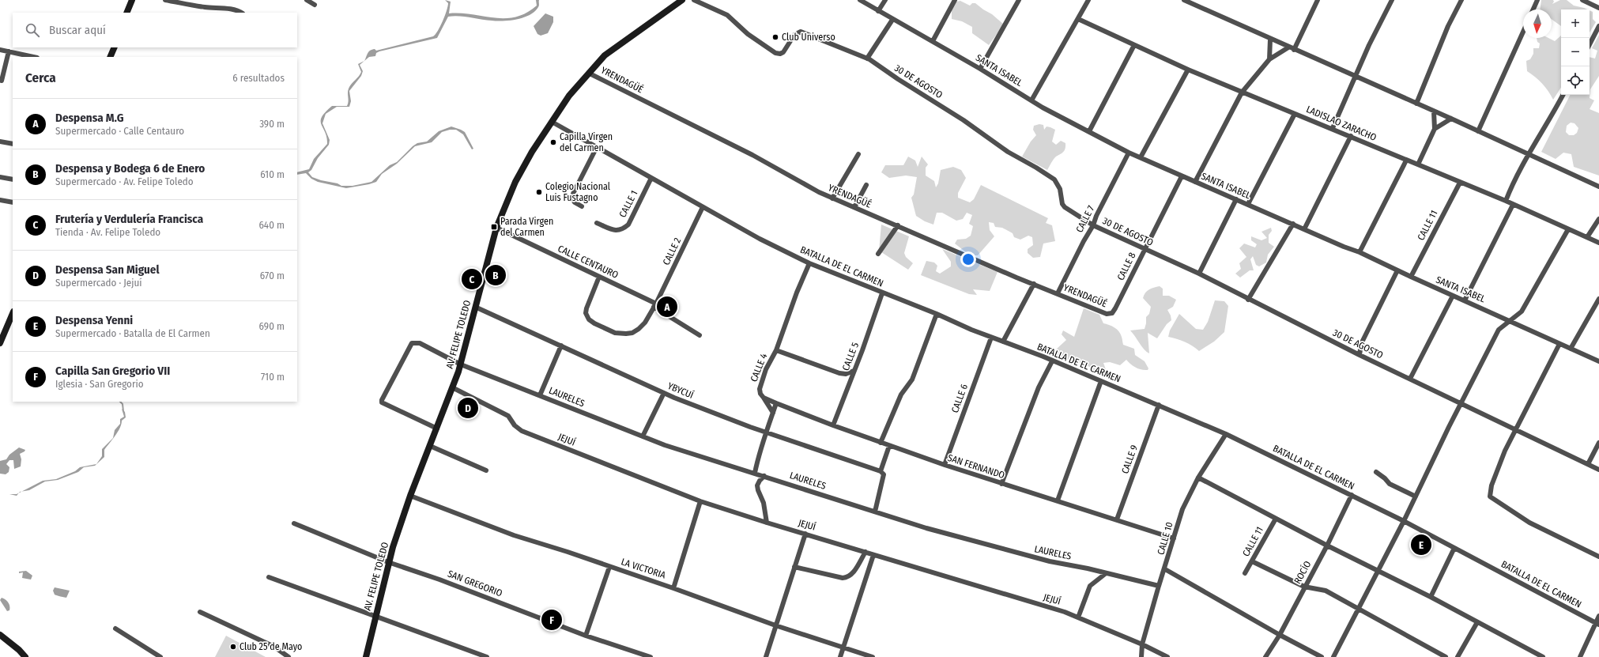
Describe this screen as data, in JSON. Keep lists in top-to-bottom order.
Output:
{
  "streets": {
    "main road": ["AV. FELIPE TOLEDO"],
    "street": [
      "SANTA ISABEL",
      "YRENDAGÜÉ",
      "30 DE AGOSTO",
      "LADISLAO ZARACHO",
      "CALLE 1",
      "CALLE 7",
      "CALLE 11",
      "CALLE 2",
      "CALLE CENTAURO",
      "BATALLA DE EL CARMEN",
      "CALLE 8",
      "CALLE 5",
      "CALLE 4",
      "YBYCUÍ",
      "LAURELES",
      "CALLE 6",
      "JEJUÍ",
      "CALLE 9",
      "SAN FERNANDO",
      "CALLE 10",
      "LA VICTORIA",
      "ROCÍO",
      "SAN GREGORIO"
    ]
  },
  "crossings": [
    ["SANTA ISABEL", "CALLE 7"],
    ["SANTA ISABEL", "CALLE 11"],
    ["SANTA ISABEL", "CALLE 8"],
    ["YRENDAGÜÉ", "CALLE 7"],
    ["YRENDAGÜÉ", "CALLE 8"],
    ["YRENDAGÜÉ", "AV. FELIPE TOLEDO"],
    ["30 DE AGOSTO", "CALLE 7"],
    ["30 DE AGOSTO", "CALLE 8"],
    ["LADISLAO ZARACHO", "CALLE 11"],
    ["CALLE 1", "BATALLA DE EL CARMEN"],
    ["CALLE 2", "CALLE CENTAURO"],
    ["CALLE 2", "BATALLA DE EL CARMEN"],
    ["CALLE CENTAURO", "AV. FELIPE TOLEDO"],
    ["BATALLA DE EL CARMEN", "AV. FELIPE TOLEDO"],
    ["BATALLA DE EL CARMEN", "CALLE 5"],
    ["BATALLA DE EL CARMEN", "CALLE 4"],
    ["BATALLA DE EL CARMEN", "CALLE 6"],
    ["BATALLA DE EL CARMEN", "CALLE 9"],
    ["BATALLA DE EL CARMEN", "CALLE 10"],
    ["BATALLA DE EL CARMEN", "ROCÍO"],
    ["AV. FELIPE TOLEDO", "YBYCUÍ"],
    ["AV. FELIPE TOLEDO", "LAURELES"],
    ["AV. FELIPE TOLEDO", "JEJUÍ"],
    ["AV. FELIPE TOLEDO", "LA VICTORIA"],
    ["AV. FELIPE TOLEDO", "SAN GREGORIO"],
    ["CALLE 5", "SAN FERNANDO"],
    ["LAURELES", "CALLE 10"],
    ["CALLE 6", "SAN FERNANDO"],
    ["JEJUÍ", "CALLE 10"],
    ["CALLE 9", "SAN FERNANDO"],
    ["SAN FERNANDO", "CALLE 10"]
  ],
  "places": {
    "other": [
      "Club Universo",
      "Capilla Virgen del Carmen",
      "Colegio Nacional Luis Fustagno",
      "Club 25 de Mayo"
    ],
    "transit": ["Parada Virgen del Carmen"]
  },
  "north": "bottom",
  "page": {
    "map_buttons": ["+", "−"],
    "search": "Buscar aquí",
    "heading": ["Cerca", "6 resultados"],
    "list": [
      {
        "mark": "A",
        "name": "Despensa M.G",
        "note": "Supermercado · Calle Centauro",
        "value": "390 m"
      },
      {
        "mark": "B",
        "name": "Despensa y Bodega 6 de Enero",
        "note": "Supermercado · Av. Felipe Toledo",
        "value": "610 m"
      },
      {
        "mark": "C",
        "name": "Frutería y Verdulería Francisca",
        "note": "Tienda · Av. Felipe Toledo",
        "value": "640 m"
      },
      {
        "mark": "D",
        "name": "Despensa San Miguel",
        "note": "Supermercado · Jejuí",
        "value": "670 m"
      },
      {
        "mark": "E",
        "name": "Despensa Yenni",
        "note": "Supermercado · Batalla de El Carmen",
        "value": "690 m"
      },
      {
        "mark": "F",
        "name": "Capilla San Gregorio VII",
        "note": "Iglesia · San Gregorio",
        "value": "710 m"
      }
    ],
    "pins": [
      "B",
      "C",
      "A",
      "D",
      "E",
      "F"
    ]
  }
}
